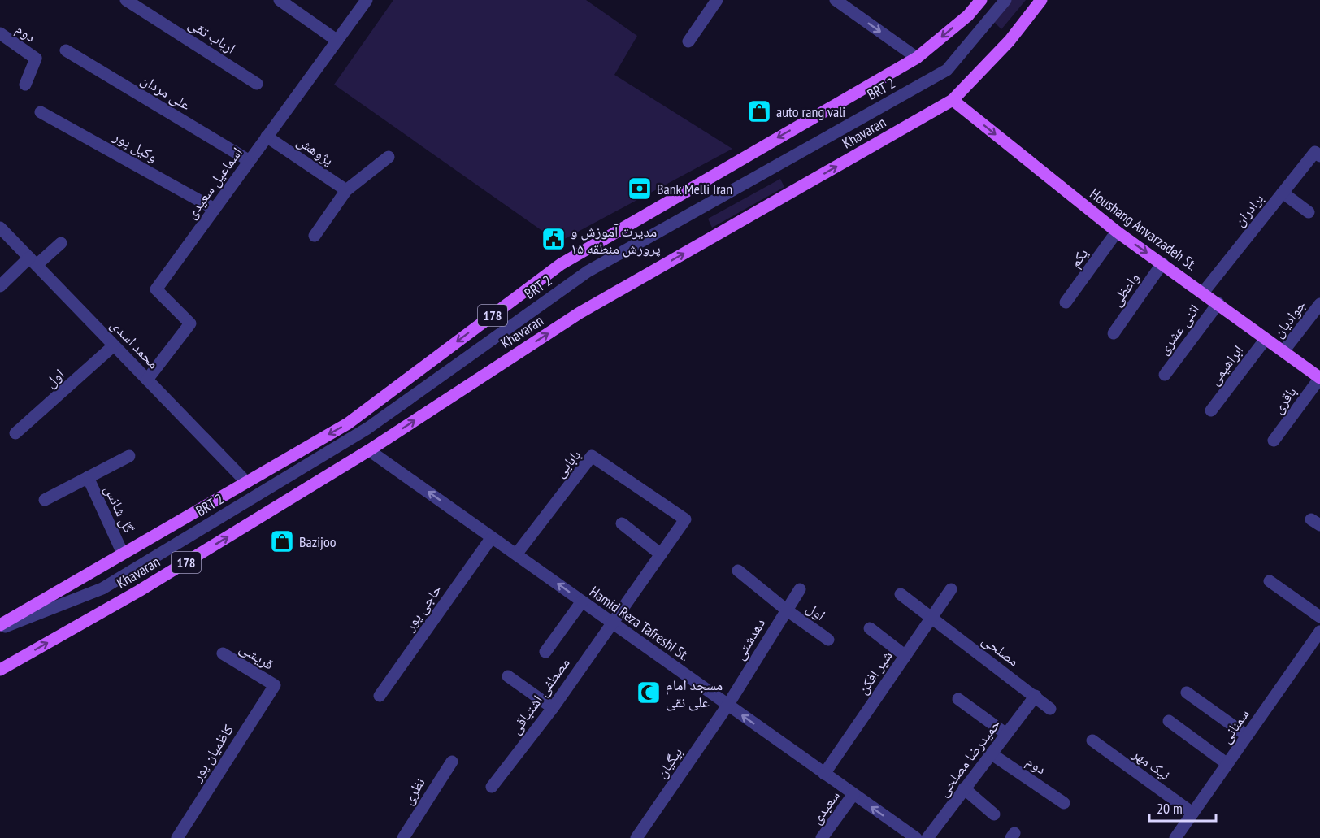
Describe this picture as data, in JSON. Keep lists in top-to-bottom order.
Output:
{
  "streets": {
    "main road": ["Khavaran", "Houshang Anvarzadeh St.", "178"],
    "street": [
      "دوم",
      "ارباب تقی",
      "BRT 2",
      "علی مردان",
      "وکیل پور",
      "پژوهش",
      "اسماعیل سعیدی",
      "برادران",
      "یکم",
      "واعظی",
      "جوادیان",
      "اثنی عشری",
      "محمد اسدی",
      "ابراهیمی",
      "اول",
      "باقری",
      "بابایی",
      "گل شانس",
      "حاجی پور",
      "Hamid Reza Tafreshi St.",
      "دهدشتی",
      "مصلحی",
      "قریشی",
      "شیر افکن",
      "مصطفی اشتیاقی",
      "سمنانی",
      "کاظمیان پور",
      "حمیدرضا مصلحی",
      "بیگیان",
      "نیک مهر",
      "نظری",
      "سعیدی"
    ]
  },
  "crossings": [
    ["دوم", "حمیدرضا مصلحی"],
    ["علی مردان", "اسماعیل سعیدی"],
    ["Khavaran", "Houshang Anvarzadeh St."],
    ["Khavaran", "محمد اسدی"],
    ["Khavaran", "گل شانس"],
    ["Khavaran", "Hamid Reza Tafreshi St."],
    ["وکیل پور", "اسماعیل سعیدی"],
    ["پژوهش", "اسماعیل سعیدی"],
    ["اسماعیل سعیدی", "محمد اسدی"],
    ["برادران", "Houshang Anvarzadeh St."],
    ["Houshang Anvarzadeh St.", "یکم"],
    ["Houshang Anvarzadeh St.", "واعظی"],
    ["Houshang Anvarzadeh St.", "جوادیان"],
    ["Houshang Anvarzadeh St.", "اثنی عشری"],
    ["Houshang Anvarzadeh St.", "ابراهیمی"],
    ["Houshang Anvarzadeh St.", "باقری"],
    ["محمد اسدی", "اول"],
    ["اول", "دهدشتی"],
    ["بابایی", "Hamid Reza Tafreshi St."],
    ["بابایی", "مصطفی اشتیاقی"],
    ["حاجی پور", "Hamid Reza Tafreshi St."],
    ["Hamid Reza Tafreshi St.", "دهدشتی"],
    ["Hamid Reza Tafreshi St.", "شیر افکن"],
    ["Hamid Reza Tafreshi St.", "مصطفی اشتیاقی"],
    ["Hamid Reza Tafreshi St.", "بیگیان"],
    ["Hamid Reza Tafreshi St.", "سعیدی"],
    ["دهدشتی", "بیگیان"],
    ["مصلحی", "شیر افکن"],
    ["مصلحی", "حمیدرضا مصلحی"],
    ["قریشی", "کاظمیان پور"],
    ["سمنانی", "نیک مهر"]
  ],
  "one_way": ["Houshang Anvarzadeh St.", "Hamid Reza Tafreshi St."],
  "places": {
    "shop": ["auto rang vali", "Bazijoo"],
    "bank": ["Bank Melli Iran"],
    "public building": ["مدیرت آموزش و پرورش منطقه ۱۵"],
    "mosque": ["مسجد امام علی نقی"]
  },
  "scale_bar": "20 m"
}
